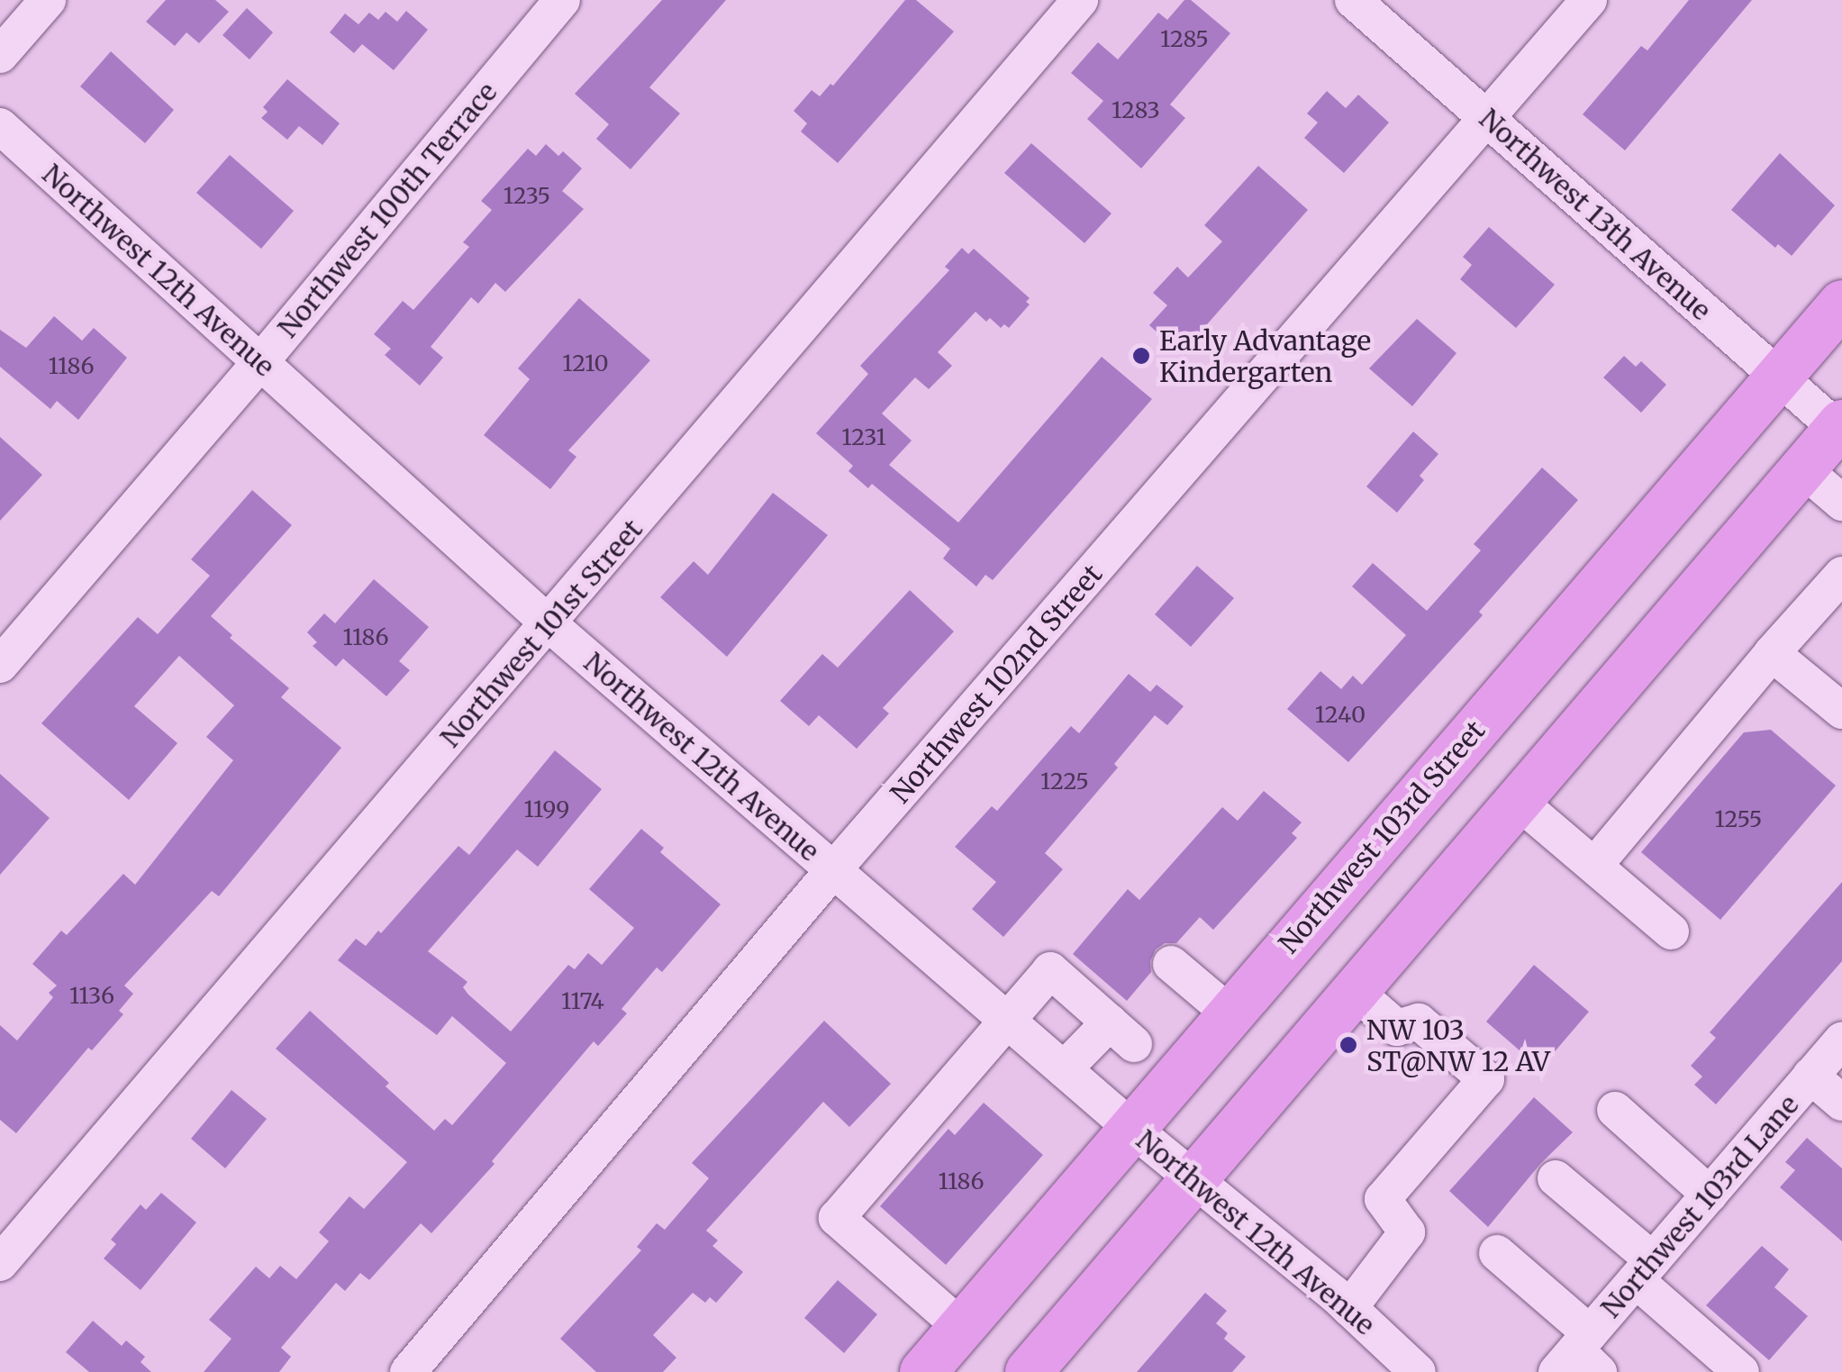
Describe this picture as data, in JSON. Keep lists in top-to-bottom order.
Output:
{
  "streets": {
    "main road": ["Northwest 103rd Street"],
    "street": [
      "Northwest 100th Terrace",
      "Northwest 13th Avenue",
      "Northwest 12th Avenue",
      "Northwest 101st Street",
      "Northwest 102nd Street",
      "Northwest 103rd Lane"
    ]
  },
  "crossings": [
    ["Northwest 100th Terrace", "Northwest 12th Avenue"],
    ["Northwest 13th Avenue", "Northwest 102nd Street"],
    ["Northwest 13th Avenue", "Northwest 103rd Street"],
    ["Northwest 12th Avenue", "Northwest 101st Street"],
    ["Northwest 12th Avenue", "Northwest 102nd Street"],
    ["Northwest 12th Avenue", "Northwest 103rd Street"]
  ],
  "places": ["Early Advantage Kindergarten", "NW 103 ST@NW 12 AV"],
  "house_numbers": [
    "1285",
    "1283",
    "1235",
    "1210",
    "1186",
    "1231",
    "1186",
    "1240",
    "1225",
    "1199",
    "1255",
    "1136",
    "1174",
    "1186"
  ]
}
